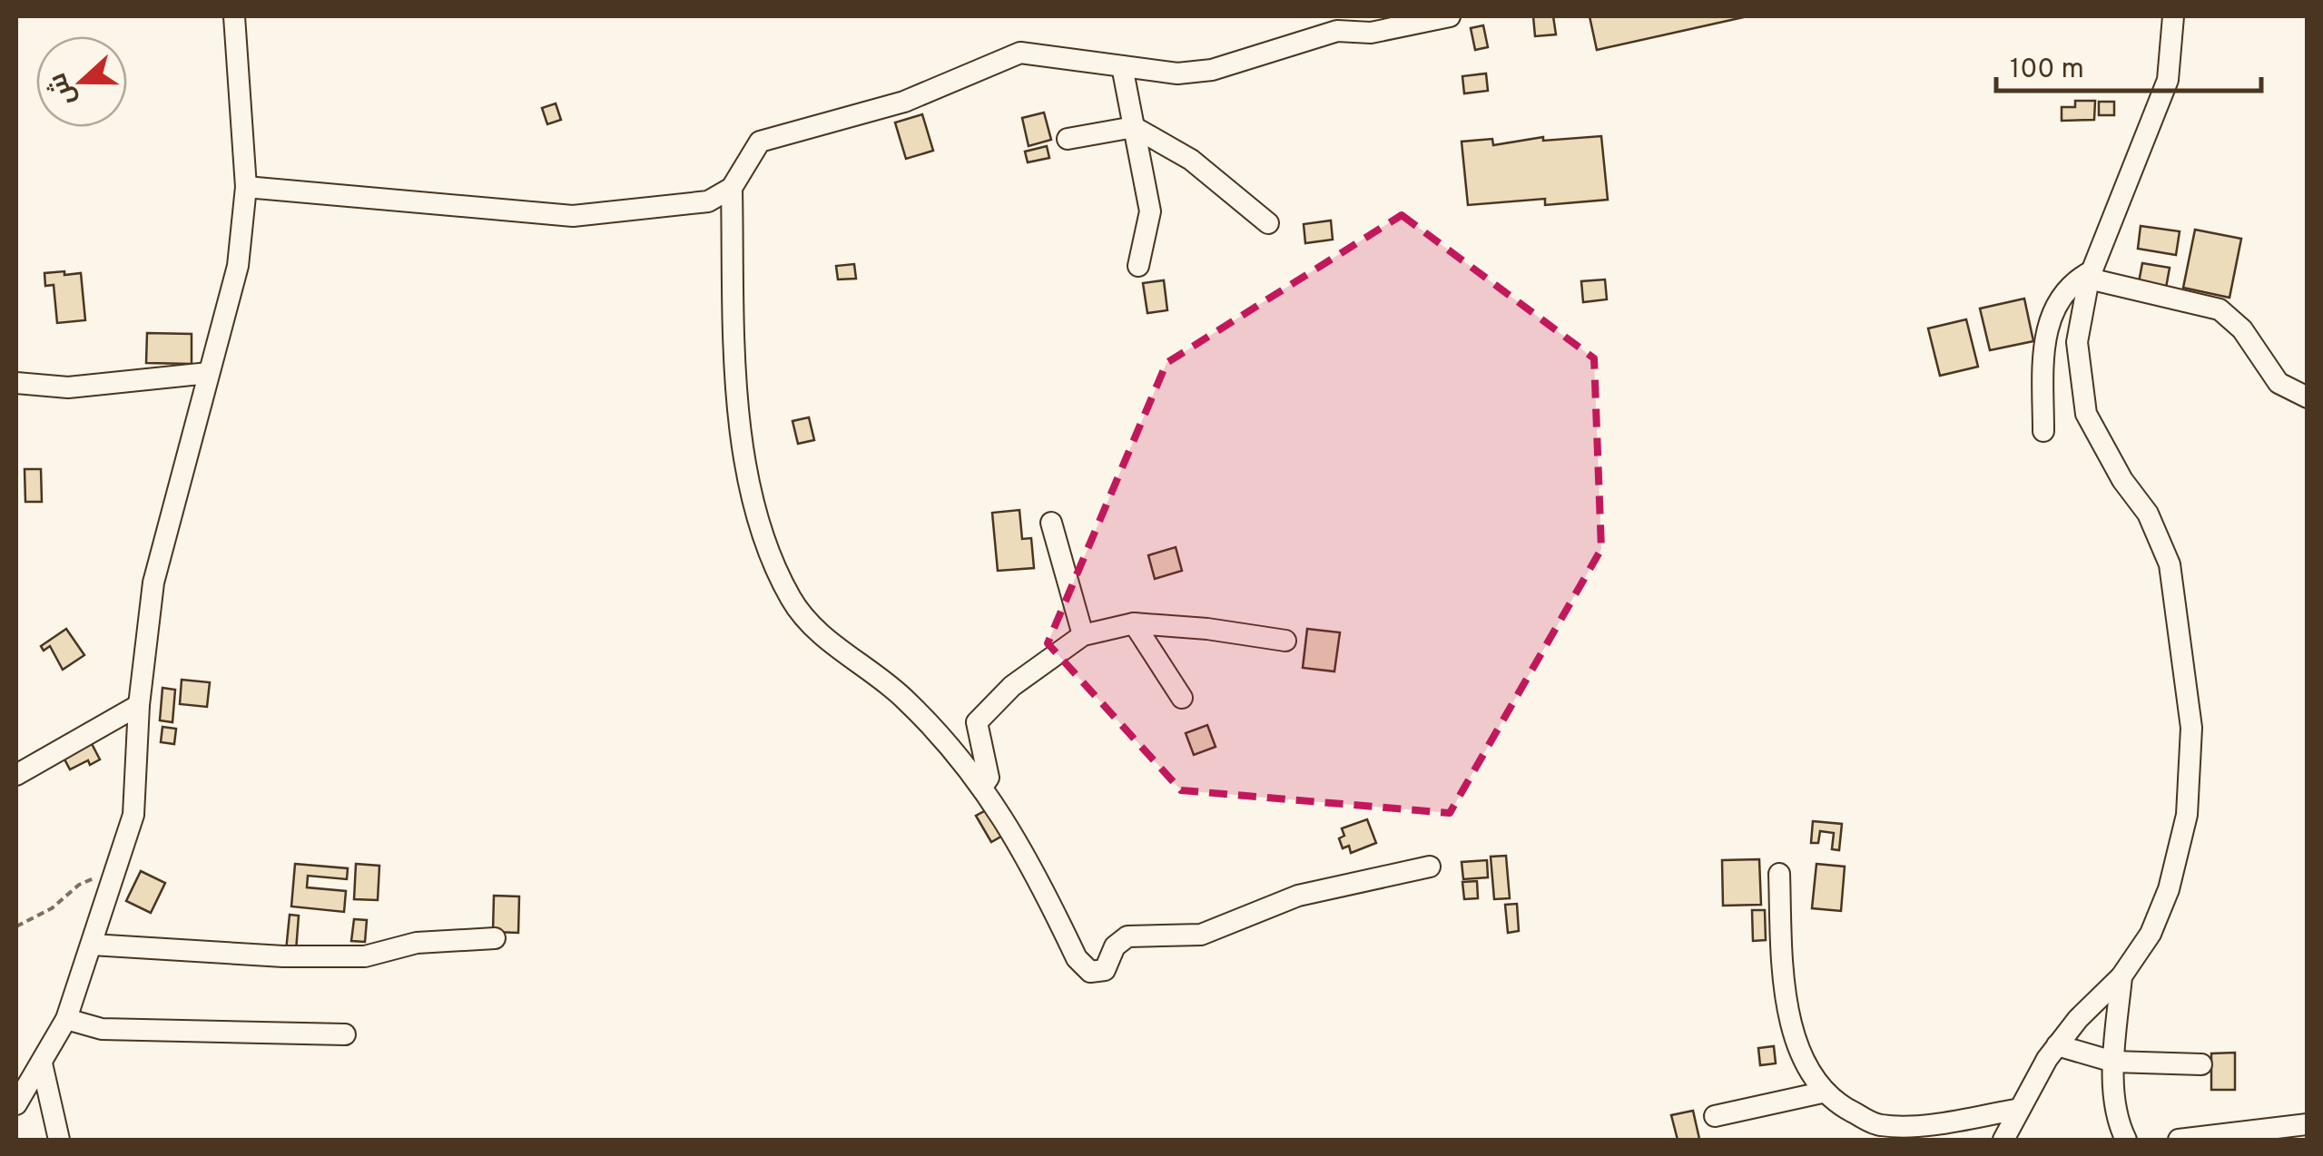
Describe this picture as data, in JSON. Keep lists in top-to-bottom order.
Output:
{
  "scale_bar": "100 m",
  "north": "left"
}
